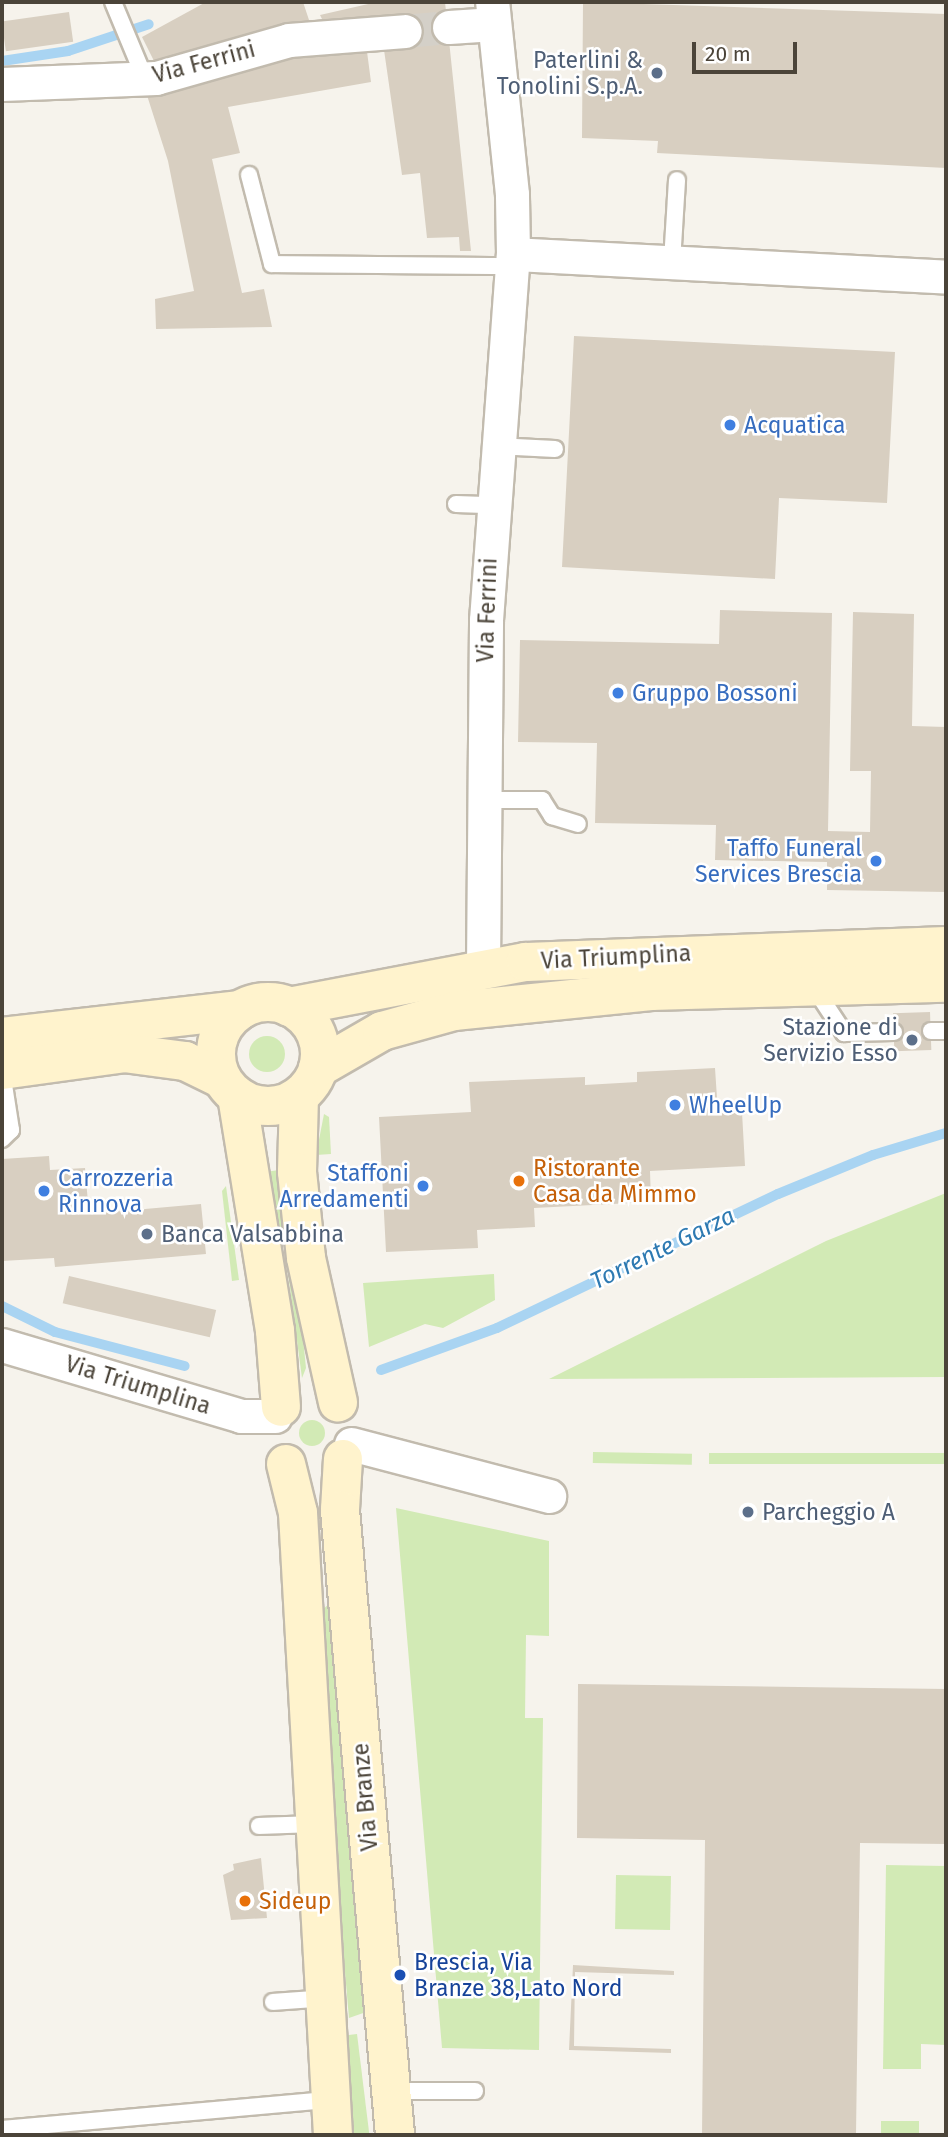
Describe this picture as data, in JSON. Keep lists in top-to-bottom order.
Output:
{
  "streets": {
    "street": ["Via Ferrini", "Via Triumplina", "Via Branze"]
  },
  "crossings": [
    ["Via Ferrini", "Via Triumplina"],
    ["Via Triumplina", "Via Branze"]
  ],
  "water": ["Torrente Garza"],
  "places": [
    "Paterlini & Tonolini S.p.A.",
    "Acquatica",
    "Gruppo Bossoni",
    "Taffo Funeral Services Brescia",
    "Stazione di Servizio Esso",
    "WheelUp",
    "Ristorante Casa da Mimmo",
    "Staffoni Arredamenti",
    "Carrozzeria Rinnova",
    "Banca Valsabbina",
    "Parcheggio A",
    "Sideup",
    "Brescia, Via Branze 38,Lato Nord"
  ],
  "scale_bar": "20 m"
}
